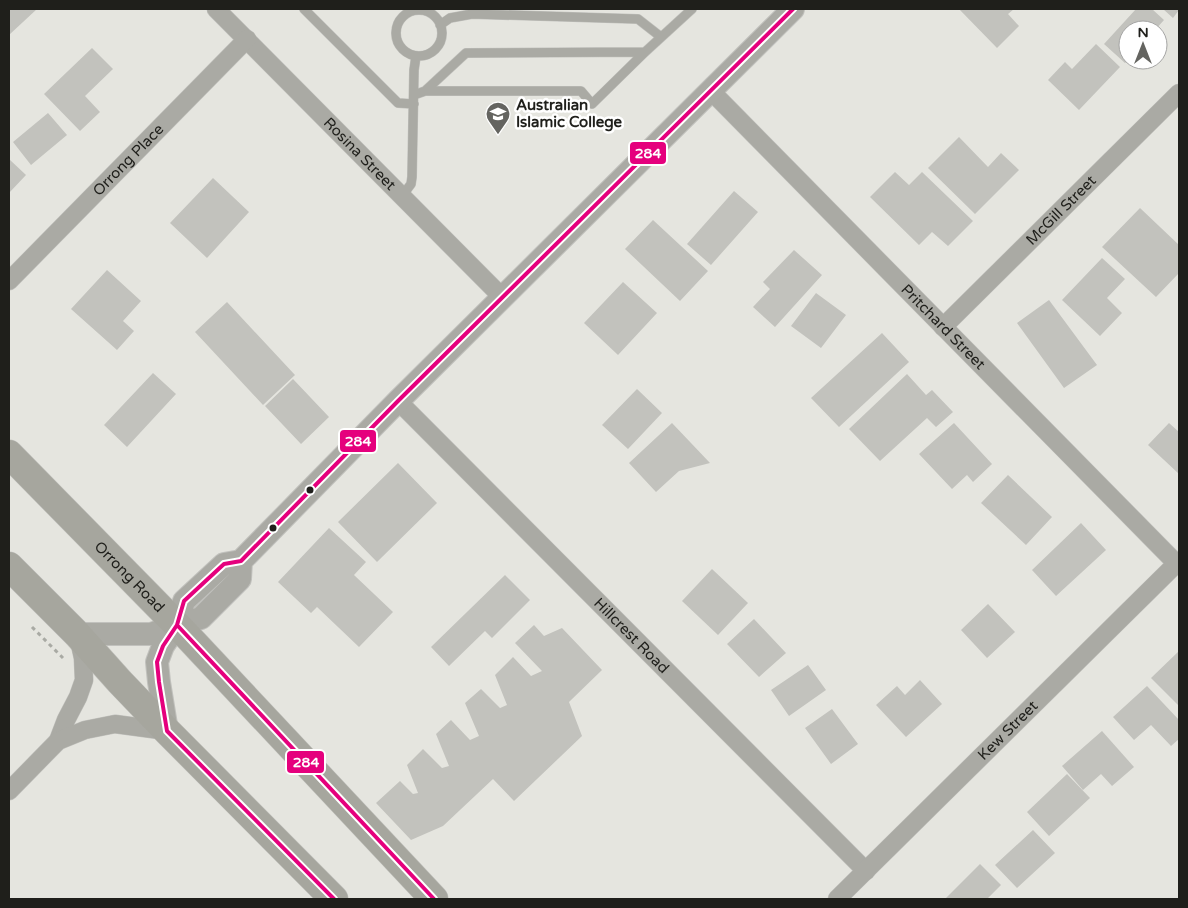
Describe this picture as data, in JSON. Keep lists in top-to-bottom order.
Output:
{
  "streets": {
    "highway": ["Orrong Road"],
    "street": [
      "Rosina Street",
      "Orrong Place",
      "McGill Street",
      "Pritchard Street",
      "Hillcrest Road",
      "Kew Street"
    ]
  },
  "crossings": [
    ["Rosina Street", "Orrong Place"],
    ["McGill Street", "Pritchard Street"],
    ["Pritchard Street", "Kew Street"],
    ["Hillcrest Road", "Kew Street"]
  ],
  "places": {
    "school or university": ["Australian Islamic College"]
  },
  "lines": ["transit line 284"],
  "north": "top"
}
